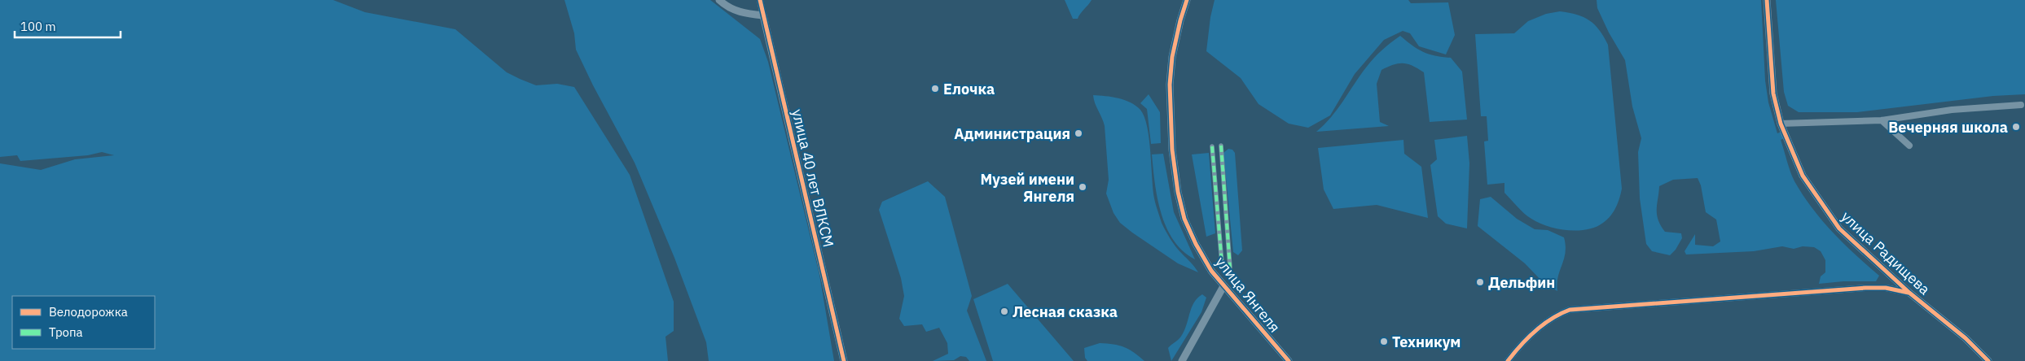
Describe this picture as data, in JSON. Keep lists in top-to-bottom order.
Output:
{
  "streets": {
    "street": ["улица 40 лет ВЛКСМ", "улица Радищева", "улица Янгеля"]
  },
  "places": [
    "Елочка",
    "Вечерняя школа",
    "Администрация",
    "Музей имени Янгеля",
    "Дельфин",
    "Лесная сказка",
    "Техникум"
  ],
  "legend": ["Велодорожка", "Тропа"],
  "scale_bar": "100 m"
}
